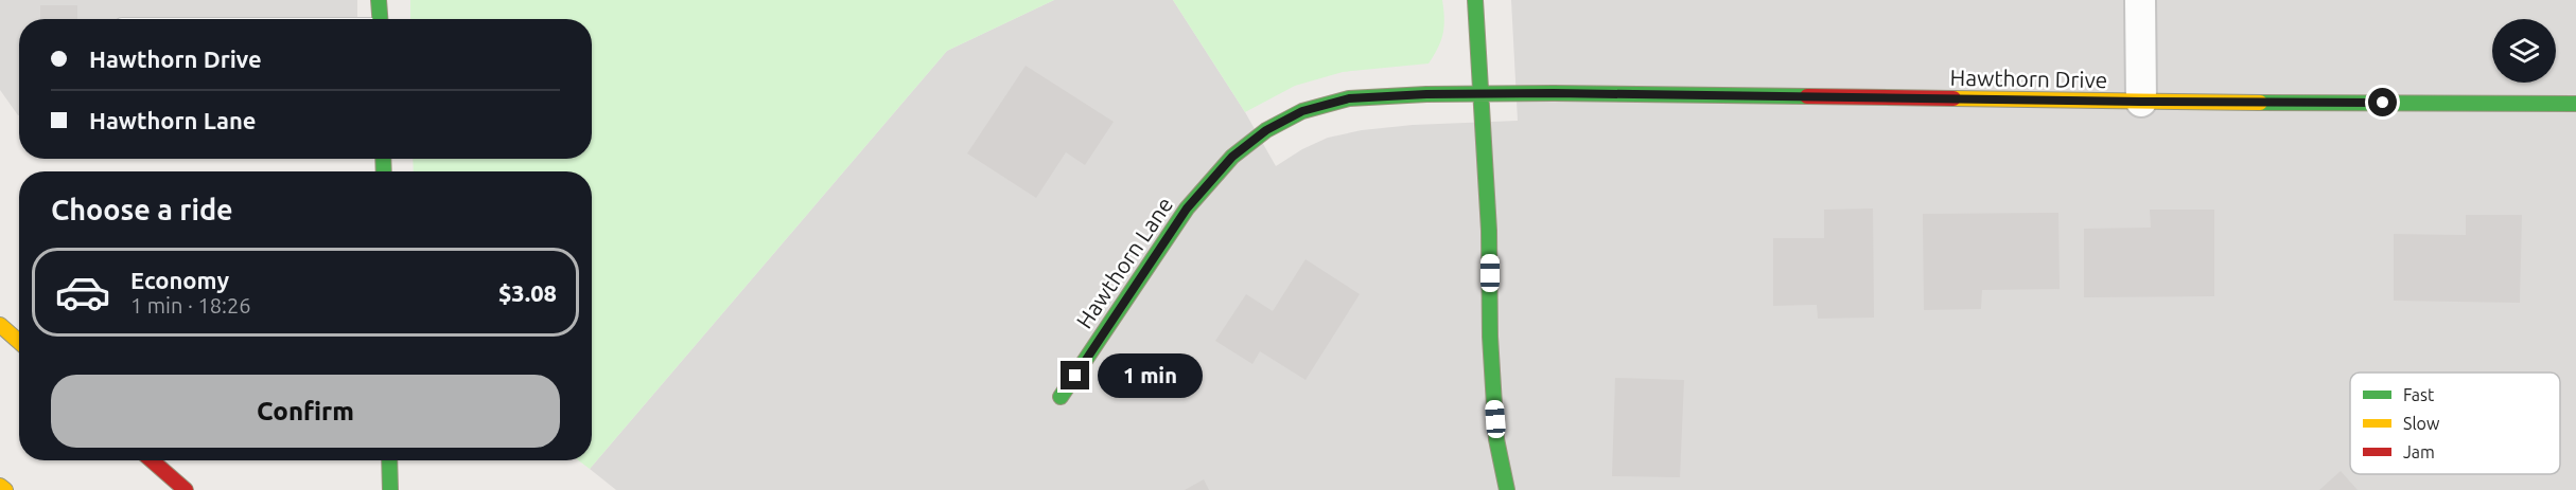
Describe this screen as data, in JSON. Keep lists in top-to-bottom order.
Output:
{
  "streets": {
    "main road": ["Hawthorn Drive", "Hawthorn Lane"]
  },
  "crossings": [
    ["Hawthorn Drive", "Hawthorn Lane"]
  ],
  "legend": ["Fast", "Slow", "Jam"],
  "page": {
    "banner": ["Hawthorn Drive", "Hawthorn Lane"],
    "heading": "Choose a ride",
    "list": [
      {
        "name": "Economy",
        "note": "1 min · 18:26",
        "value": "$3.08"
      }
    ],
    "bubble": "1 min",
    "buttons": "Confirm"
  }
}
